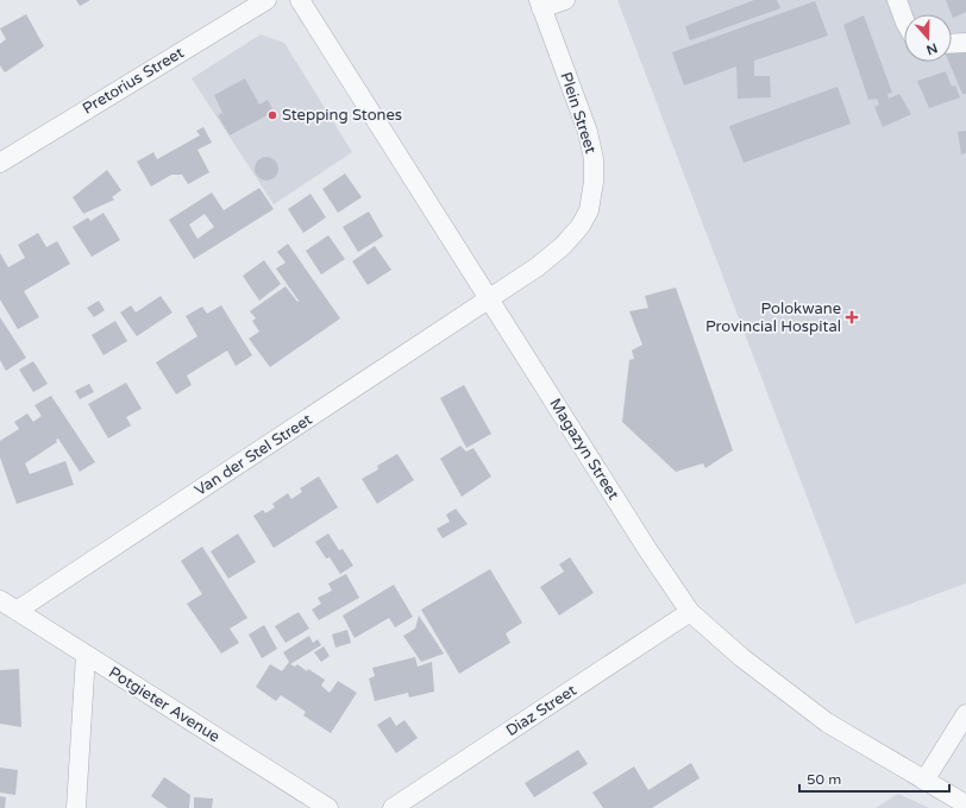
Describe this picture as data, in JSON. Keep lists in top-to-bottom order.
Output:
{
  "streets": {
    "street": [
      "Pretorius Street",
      "Plein Street",
      "Magazyn Street",
      "Van der Stel Street",
      "Potgieter Avenue",
      "Diaz Street"
    ]
  },
  "crossings": [
    ["Plein Street", "Magazyn Street"],
    ["Plein Street", "Van der Stel Street"],
    ["Magazyn Street", "Van der Stel Street"],
    ["Magazyn Street", "Diaz Street"],
    ["Van der Stel Street", "Potgieter Avenue"]
  ],
  "places": {
    "other": ["Stepping Stones"],
    "health": ["Polokwane Provincial Hospital"]
  },
  "scale_bar": "50 m",
  "north": "bottom"
}
